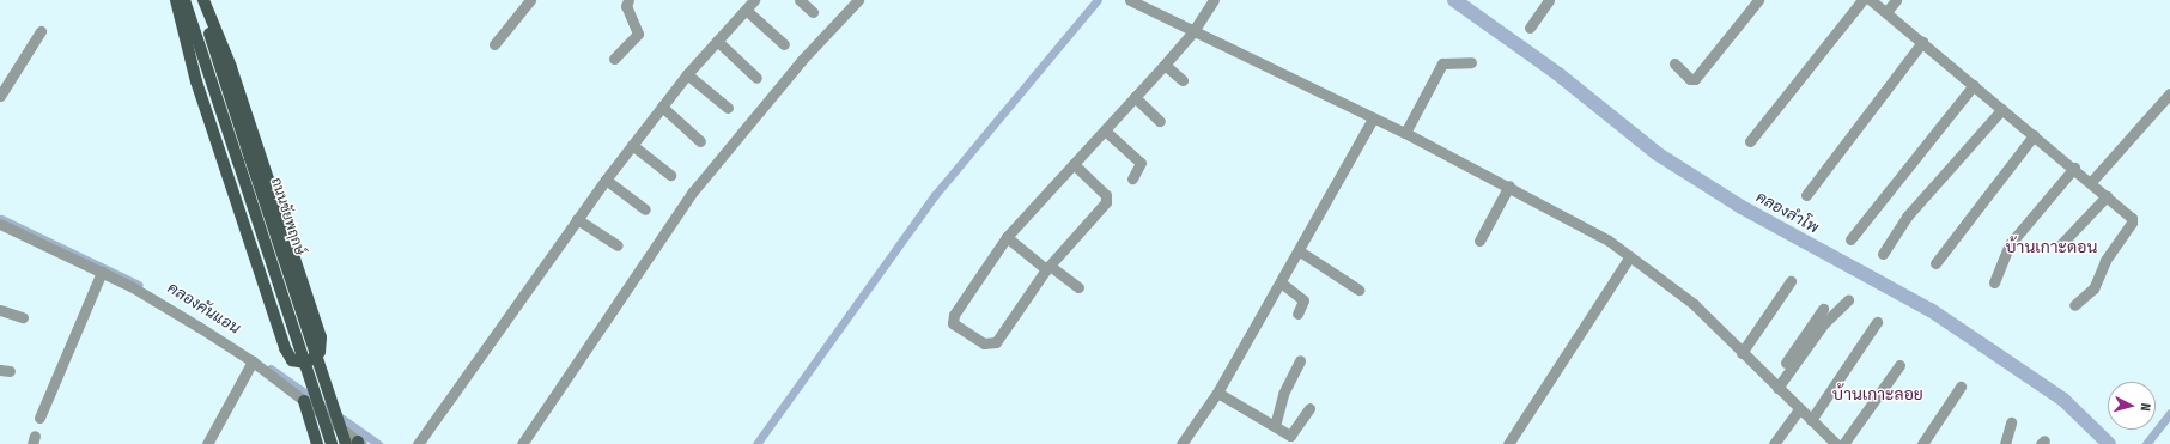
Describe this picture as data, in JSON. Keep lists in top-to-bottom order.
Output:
{
  "streets": {
    "main road": ["ถนนชัยพฤกษ์"]
  },
  "districts": ["บ้านเกาะดอน", "บ้านเกาะลอย"],
  "water": ["คลองลำโพ", "คลองคันแอน"],
  "north": "right"
}
